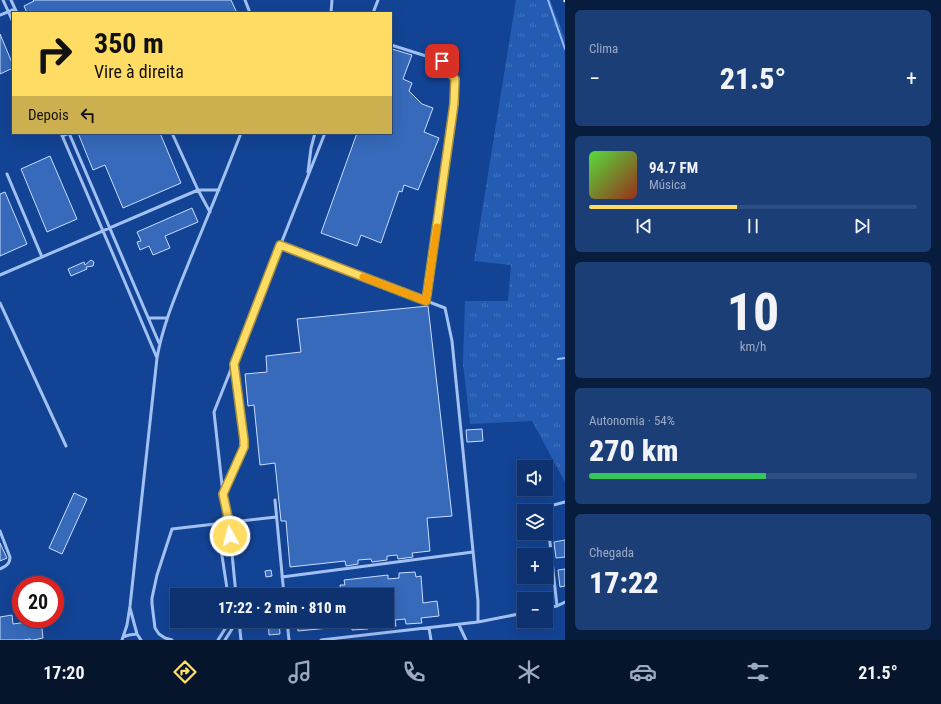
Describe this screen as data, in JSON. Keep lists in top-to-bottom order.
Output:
{
  "page": {
    "tile": [
      "Clima",
      ["10", "km/h"],
      ["Autonomia · 54%", "270 km"],
      ["Chegada", "17:22"]
    ],
    "turn": ["350 m", "Vire à direita"],
    "heat": ["−", "21.5°", "+"],
    "then": "Depois",
    "song": ["94.7 FM", "Música"],
    "map_buttons": ["+", "−"],
    "limit": "20",
    "trip": "17:22 · 2 min · 810 m",
    "tabs": ["17:20", "21.5°"]
  }
}
